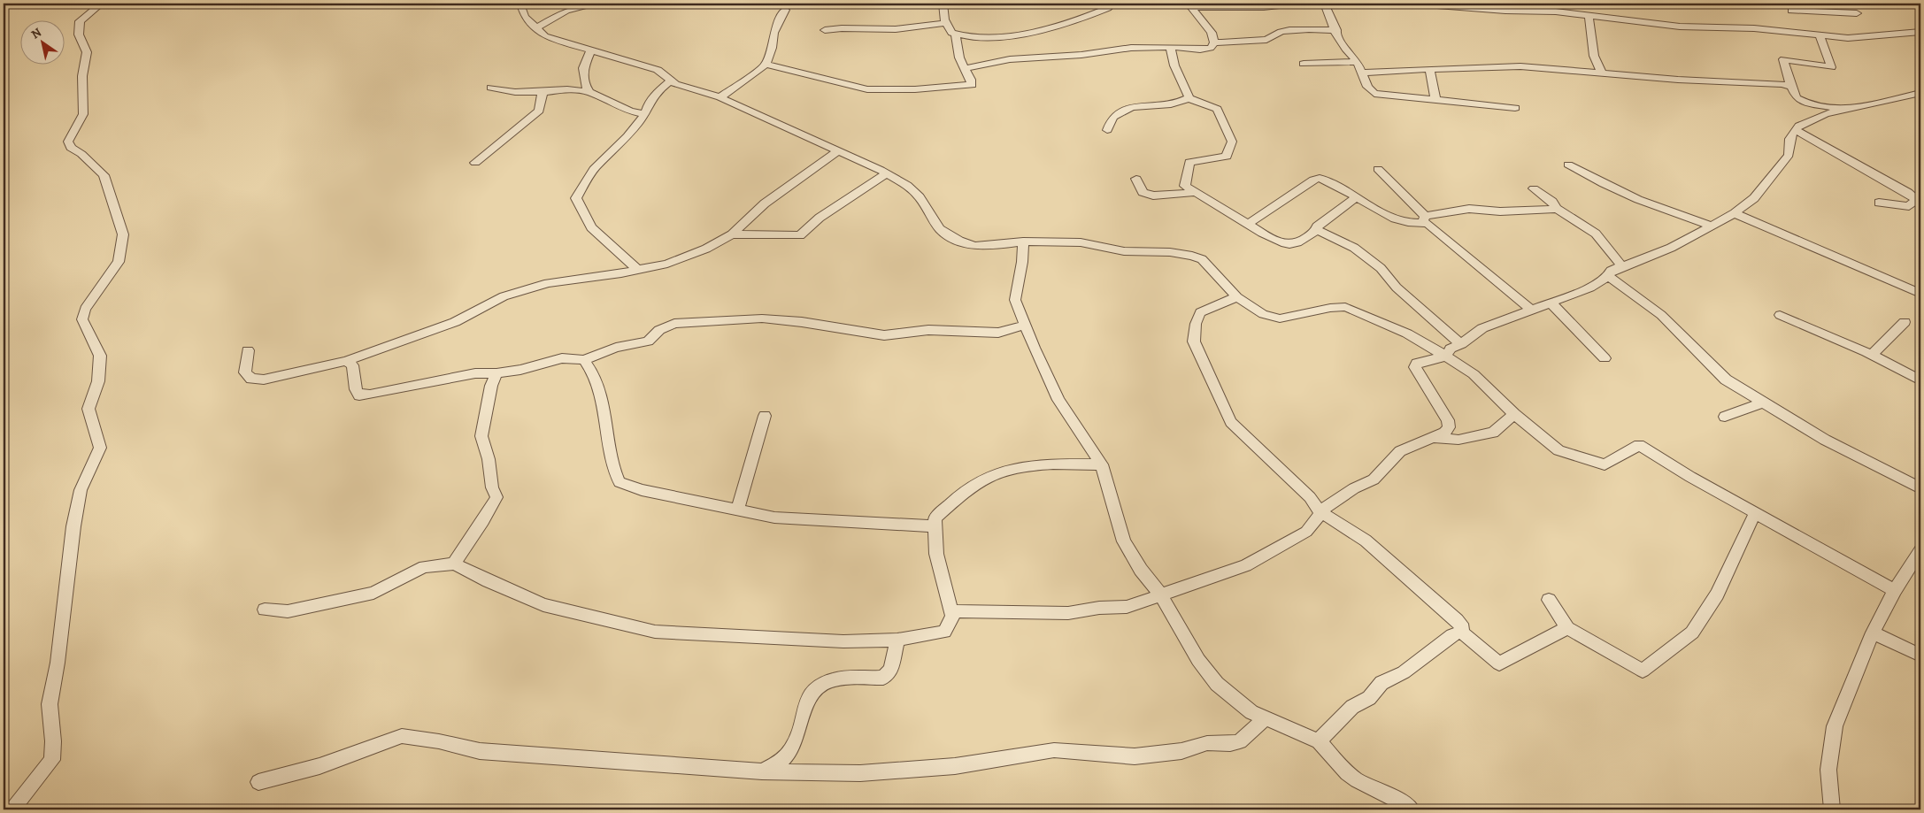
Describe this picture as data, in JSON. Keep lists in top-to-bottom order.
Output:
{
  "north": "top left"
}
